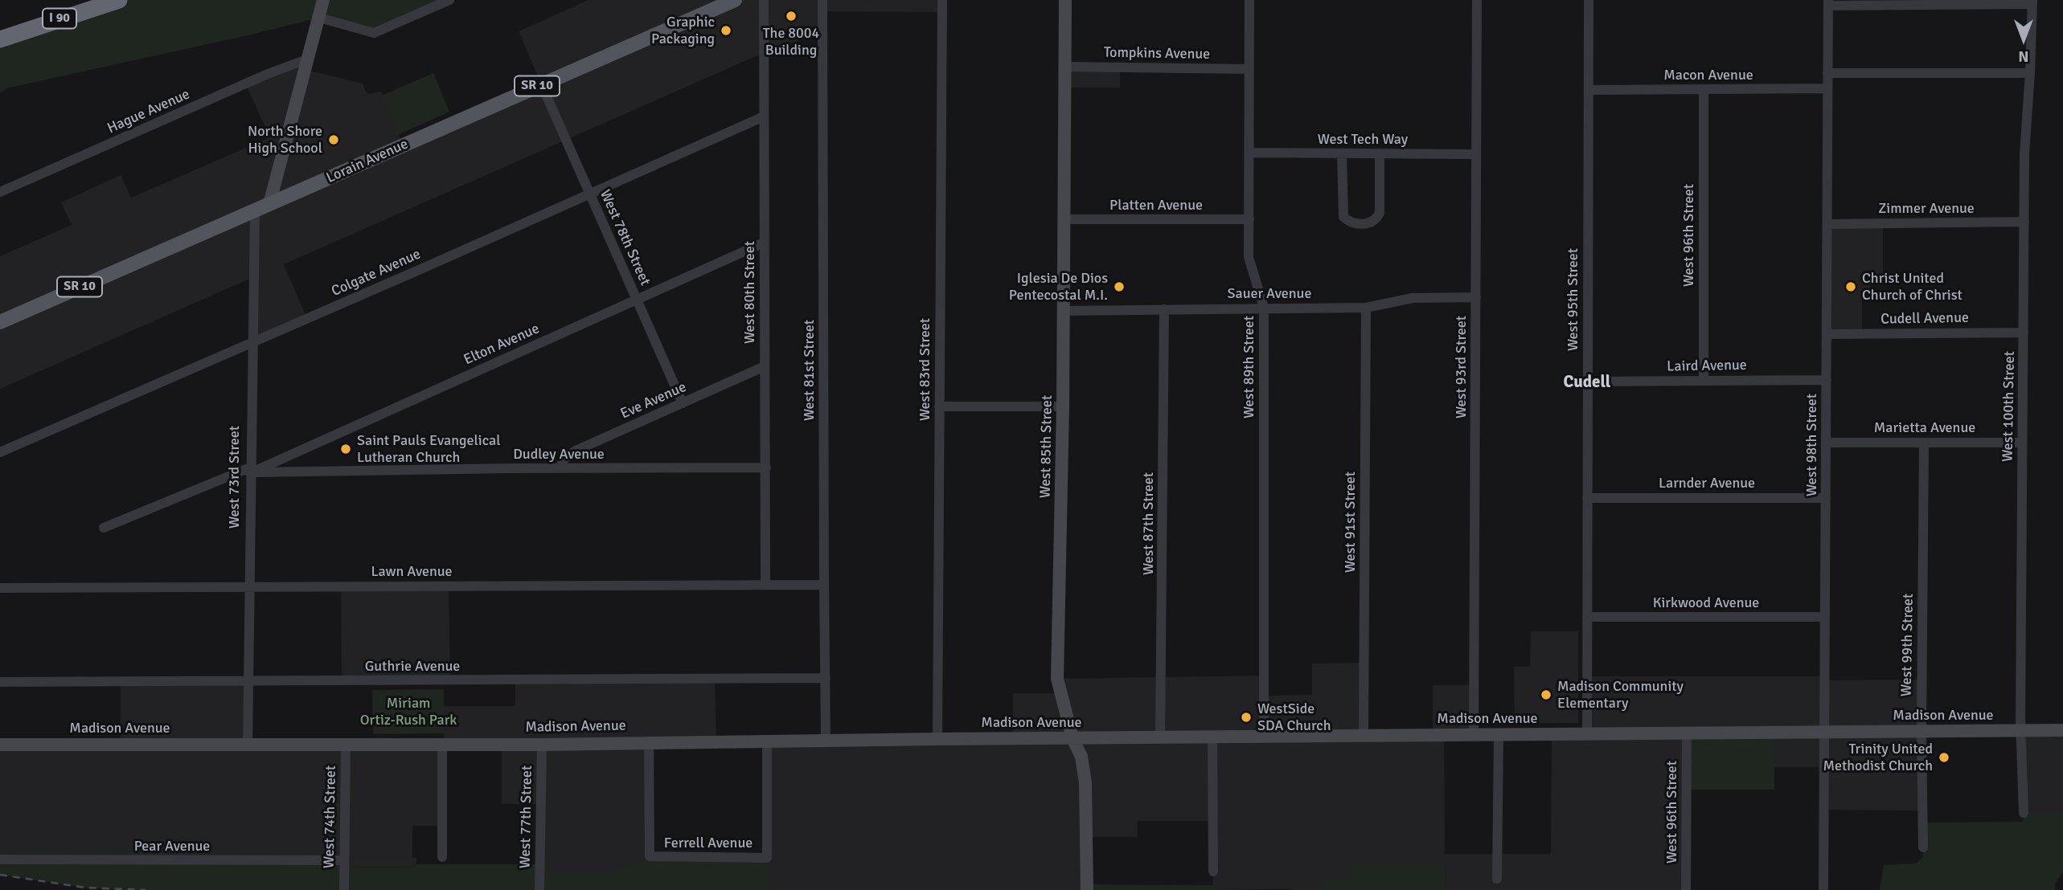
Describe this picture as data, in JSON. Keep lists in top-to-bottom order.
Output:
{
  "streets": {
    "highway": ["I 90"],
    "main road": ["SR 10", "Lorain Avenue"],
    "street": [
      "Tompkins Avenue",
      "Macon Avenue",
      "Hague Avenue",
      "West Tech Way",
      "Platten Avenue",
      "Zimmer Avenue",
      "West 96th Street",
      "West 78th Street",
      "Colgate Avenue",
      "West 80th Street",
      "Sauer Avenue",
      "West 95th Street",
      "Cudell Avenue",
      "Elton Avenue",
      "Laird Avenue",
      "West 89th Street",
      "West 93rd Street",
      "West 83rd Street",
      "West 81st Street",
      "Eve Avenue",
      "West 100th Street",
      "Marietta Avenue",
      "West 98th Street",
      "West 85th Street",
      "Dudley Avenue",
      "West 73rd Street",
      "Larnder Avenue",
      "West 91st Street",
      "West 87th Street",
      "Lawn Avenue",
      "Kirkwood Avenue",
      "West 99th Street",
      "Guthrie Avenue",
      "Madison Avenue",
      "West 74th Street",
      "West 77th Street",
      "Ferrell Avenue",
      "Pear Avenue"
    ]
  },
  "crossings": [
    ["Tompkins Avenue", "West 89th Street"],
    ["Tompkins Avenue", "West 85th Street"],
    ["Macon Avenue", "West 96th Street"],
    ["Macon Avenue", "West 95th Street"],
    ["Macon Avenue", "West 98th Street"],
    ["West Tech Way", "West 89th Street"],
    ["West Tech Way", "West 93rd Street"],
    ["Lorain Avenue", "West 78th Street"],
    ["Lorain Avenue", "West 73rd Street"],
    ["Platten Avenue", "West 89th Street"],
    ["Platten Avenue", "West 85th Street"],
    ["Zimmer Avenue", "West 100th Street"],
    ["Zimmer Avenue", "West 98th Street"],
    ["West 96th Street", "Laird Avenue"],
    ["West 96th Street", "Madison Avenue"],
    ["West 78th Street", "Colgate Avenue"],
    ["West 78th Street", "Elton Avenue"],
    ["West 78th Street", "Eve Avenue"],
    ["Colgate Avenue", "West 80th Street"],
    ["Colgate Avenue", "West 73rd Street"],
    ["West 80th Street", "Elton Avenue"],
    ["West 80th Street", "Eve Avenue"],
    ["West 80th Street", "Dudley Avenue"],
    ["West 80th Street", "Lawn Avenue"],
    ["Sauer Avenue", "West 89th Street"],
    ["Sauer Avenue", "West 93rd Street"],
    ["Sauer Avenue", "West 85th Street"],
    ["Sauer Avenue", "West 91st Street"],
    ["Sauer Avenue", "West 87th Street"],
    ["West 95th Street", "Laird Avenue"],
    ["West 95th Street", "Larnder Avenue"],
    ["West 95th Street", "Kirkwood Avenue"],
    ["West 95th Street", "Madison Avenue"],
    ["Cudell Avenue", "West 100th Street"],
    ["Cudell Avenue", "West 98th Street"],
    ["Elton Avenue", "Dudley Avenue"],
    ["Elton Avenue", "West 73rd Street"],
    ["Laird Avenue", "West 98th Street"],
    ["West 89th Street", "Madison Avenue"],
    ["West 93rd Street", "Madison Avenue"],
    ["West 83rd Street", "Madison Avenue"],
    ["West 81st Street", "Lawn Avenue"],
    ["West 81st Street", "Guthrie Avenue"],
    ["West 81st Street", "Madison Avenue"],
    ["Eve Avenue", "Dudley Avenue"],
    ["West 100th Street", "Marietta Avenue"],
    ["West 100th Street", "Madison Avenue"],
    ["Marietta Avenue", "West 98th Street"],
    ["Marietta Avenue", "West 99th Street"],
    ["West 98th Street", "Larnder Avenue"],
    ["West 98th Street", "Kirkwood Avenue"],
    ["West 98th Street", "Madison Avenue"],
    ["West 85th Street", "Madison Avenue"],
    ["Dudley Avenue", "West 73rd Street"],
    ["West 73rd Street", "Lawn Avenue"],
    ["West 73rd Street", "Guthrie Avenue"],
    ["West 73rd Street", "Madison Avenue"],
    ["West 91st Street", "Madison Avenue"],
    ["West 87th Street", "Madison Avenue"],
    ["West 99th Street", "Madison Avenue"],
    ["Madison Avenue", "West 74th Street"],
    ["Madison Avenue", "West 77th Street"],
    ["Madison Avenue", "Ferrell Avenue"],
    ["West 74th Street", "Pear Avenue"]
  ],
  "districts": ["Cudell"],
  "parks": ["Miriam Ortiz-Rush Park"],
  "places": [
    "The 8004 Building",
    "Graphic Packaging",
    "North Shore High School",
    "Iglesia De Dios Pentecostal M.I.",
    "Christ United Church of Christ",
    "Saint Pauls Evangelical Lutheran Church",
    "Madison Community Elementary",
    "WestSide SDA Church",
    "Trinity United Methodist Church"
  ],
  "north": "bottom"
}
